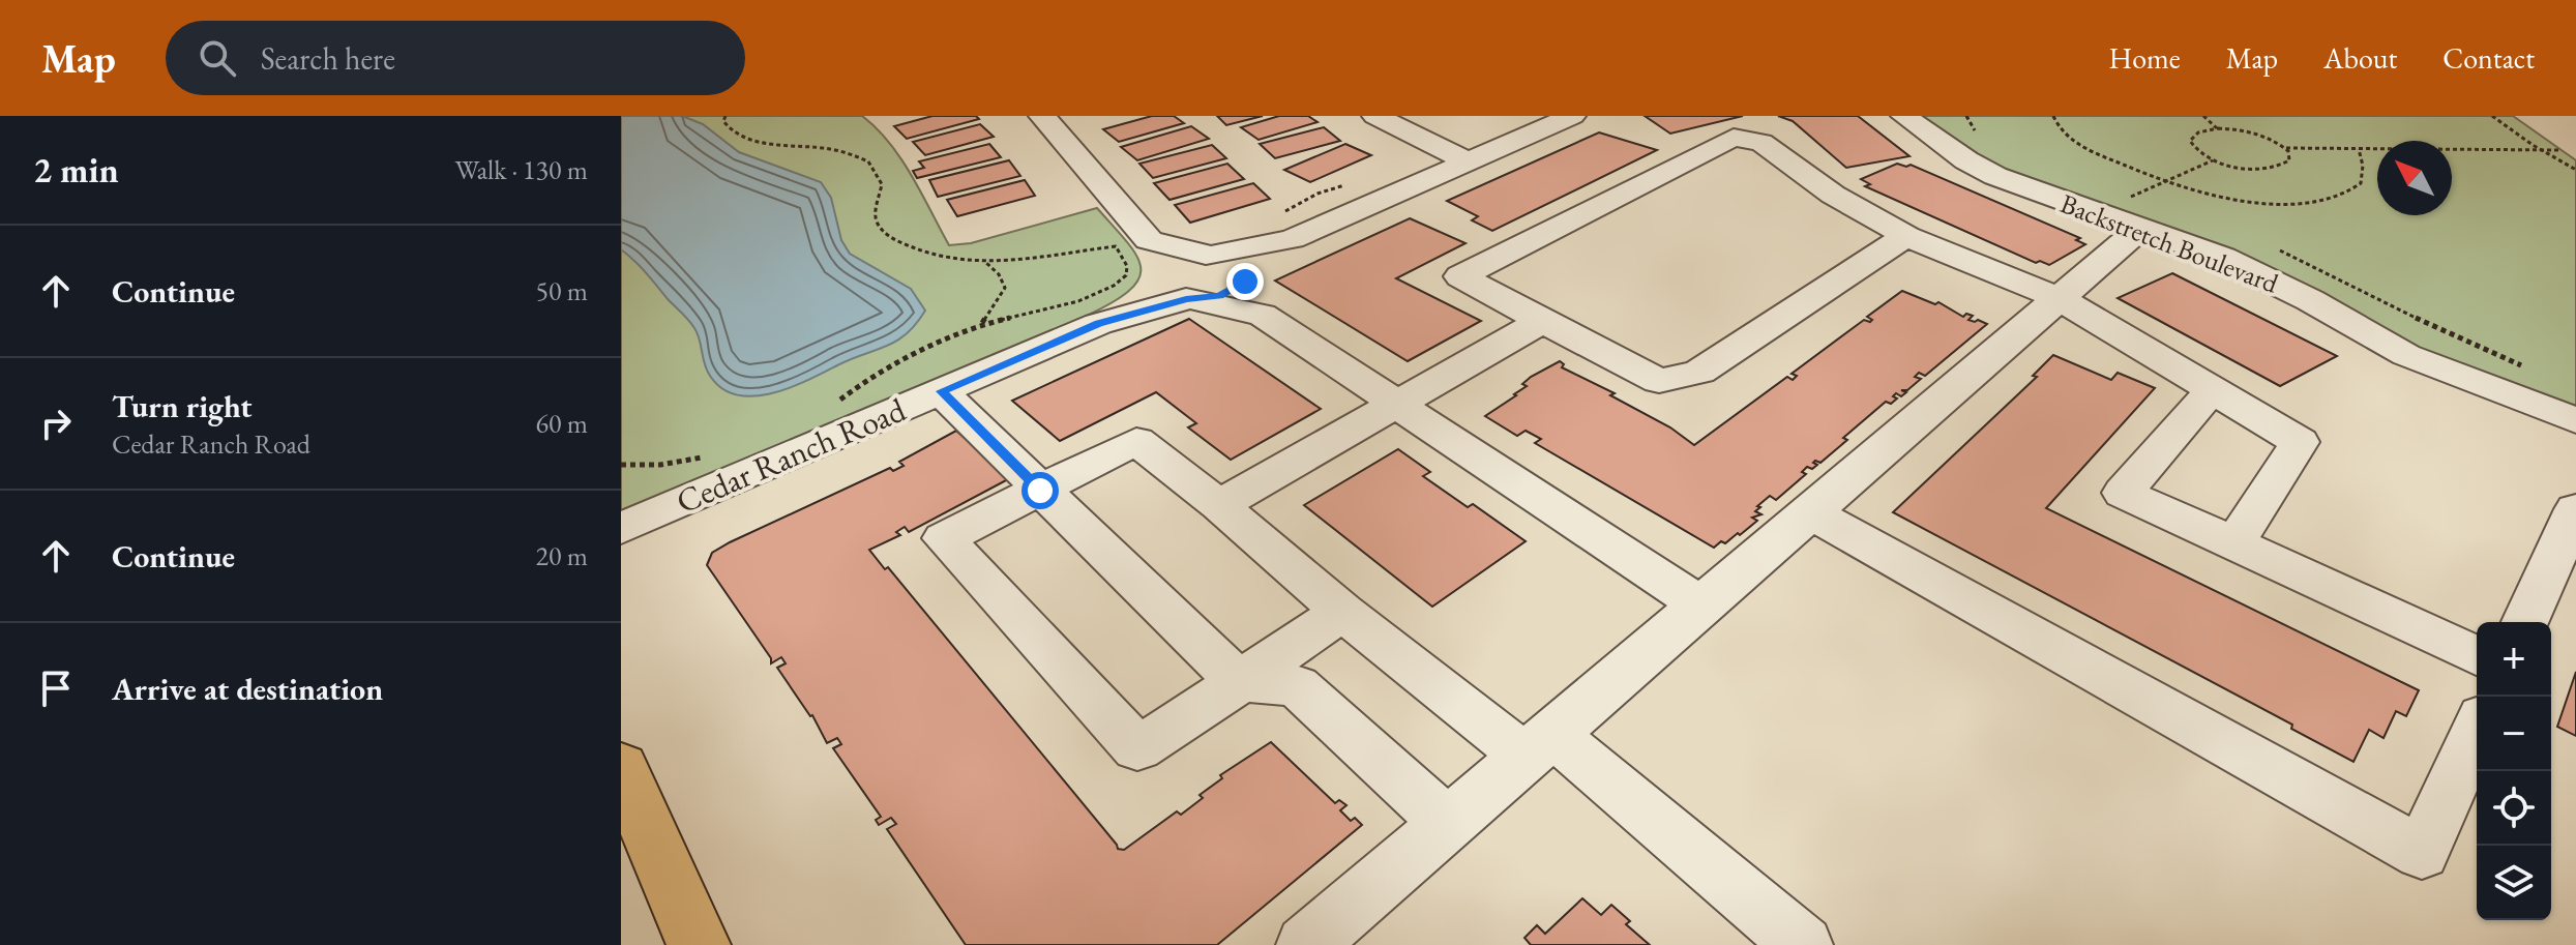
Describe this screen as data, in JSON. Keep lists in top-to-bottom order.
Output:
{
  "streets": {
    "street": ["Backstretch Boulevard", "Cedar Ranch Road"]
  },
  "north": "top left",
  "page": {
    "header": "Map",
    "search": "Search here",
    "nav": [
      "Home",
      "Map",
      "About",
      "Contact"
    ],
    "heading": ["2 min", "Walk · 130 m"],
    "list": [
      ["Continue", "50 m"],
      ["Turn right", "Cedar Ranch Road", "60 m"],
      ["Continue", "20 m"],
      "Arrive at destination"
    ],
    "map_buttons": ["+", "−"]
  }
}
